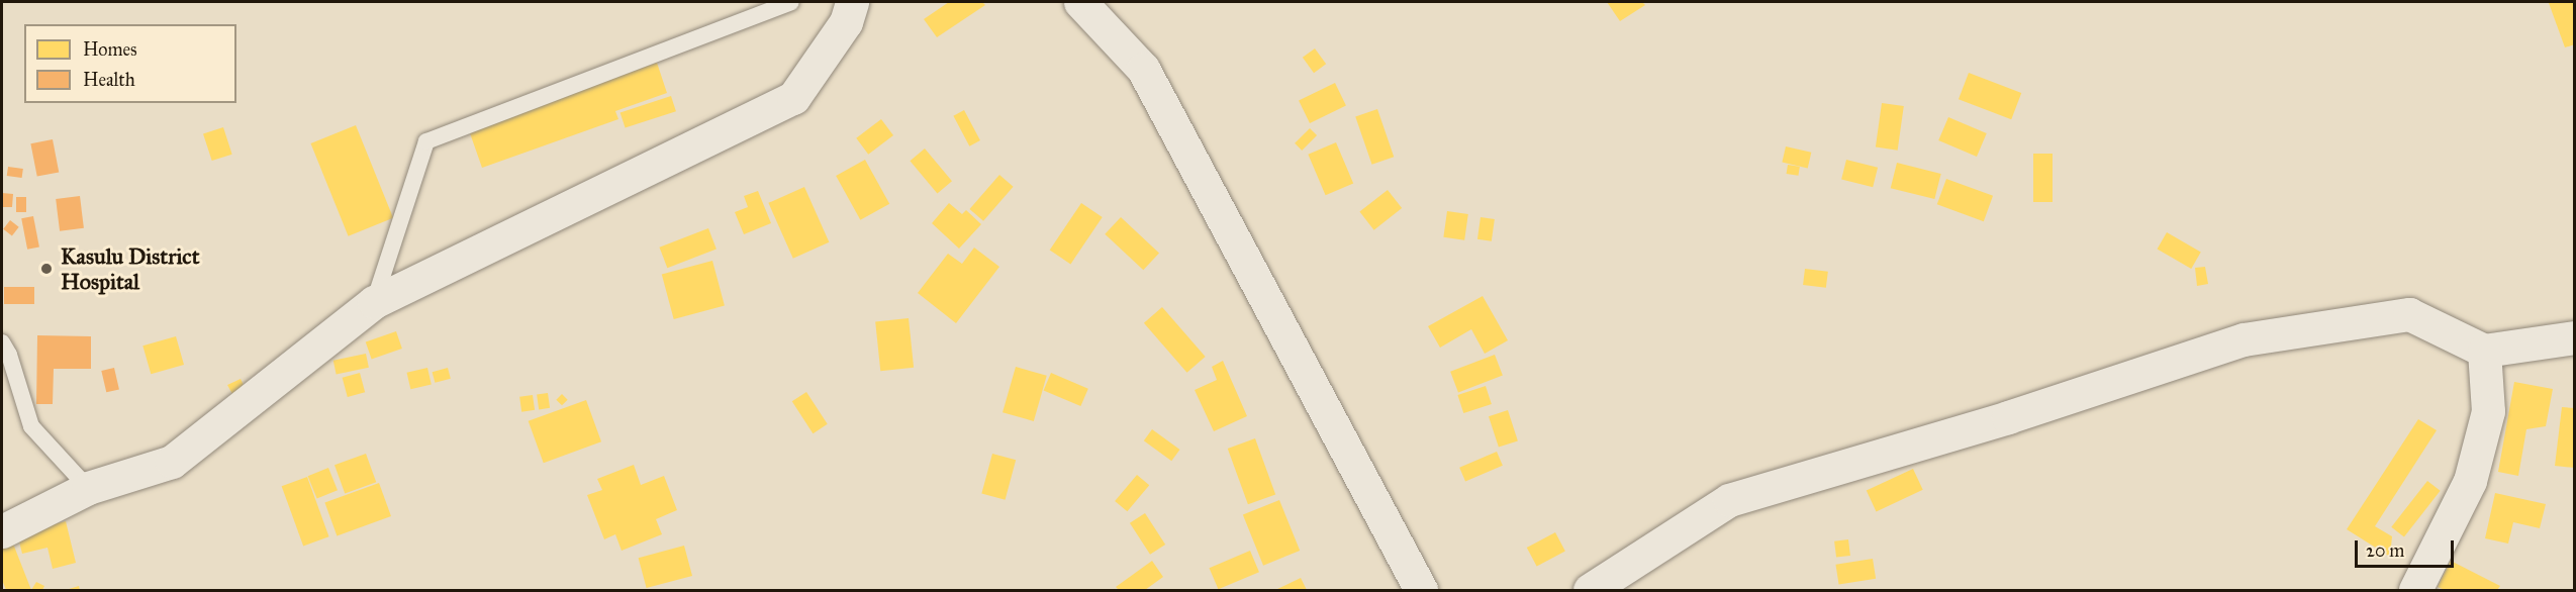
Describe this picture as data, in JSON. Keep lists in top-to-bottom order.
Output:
{
  "places": ["Kasulu District Hospital"],
  "legend": ["Homes", "Health"],
  "scale_bar": "20 m"
}
